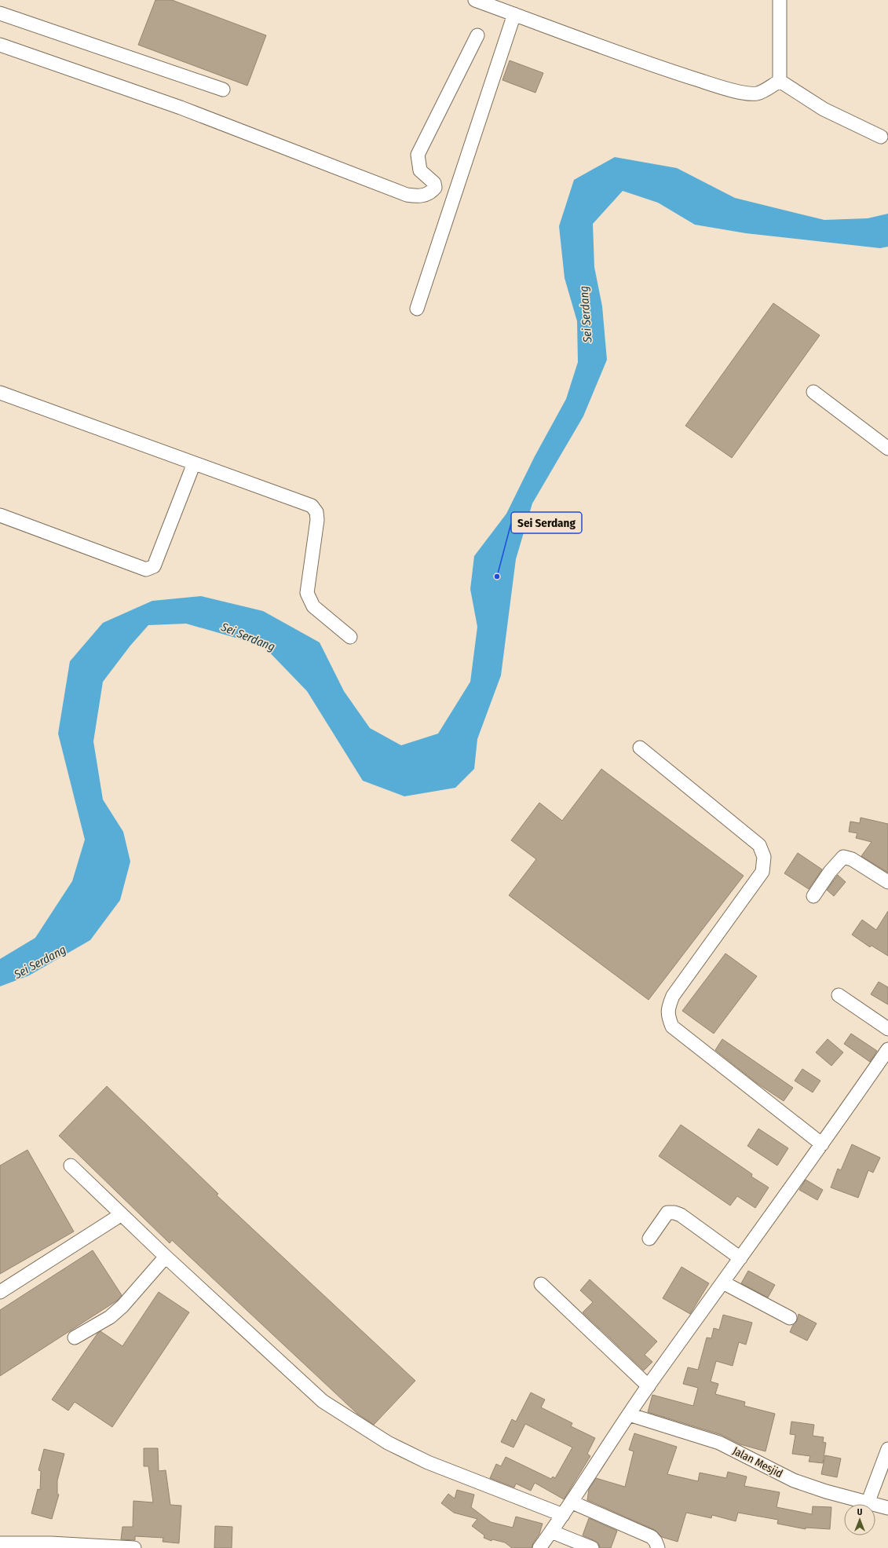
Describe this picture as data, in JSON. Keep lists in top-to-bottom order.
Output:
{
  "streets": {
    "street": ["Jalan Mesjid"]
  },
  "water": ["Sei Serdang"],
  "places": ["Sei Serdang"],
  "north": "top"
}
